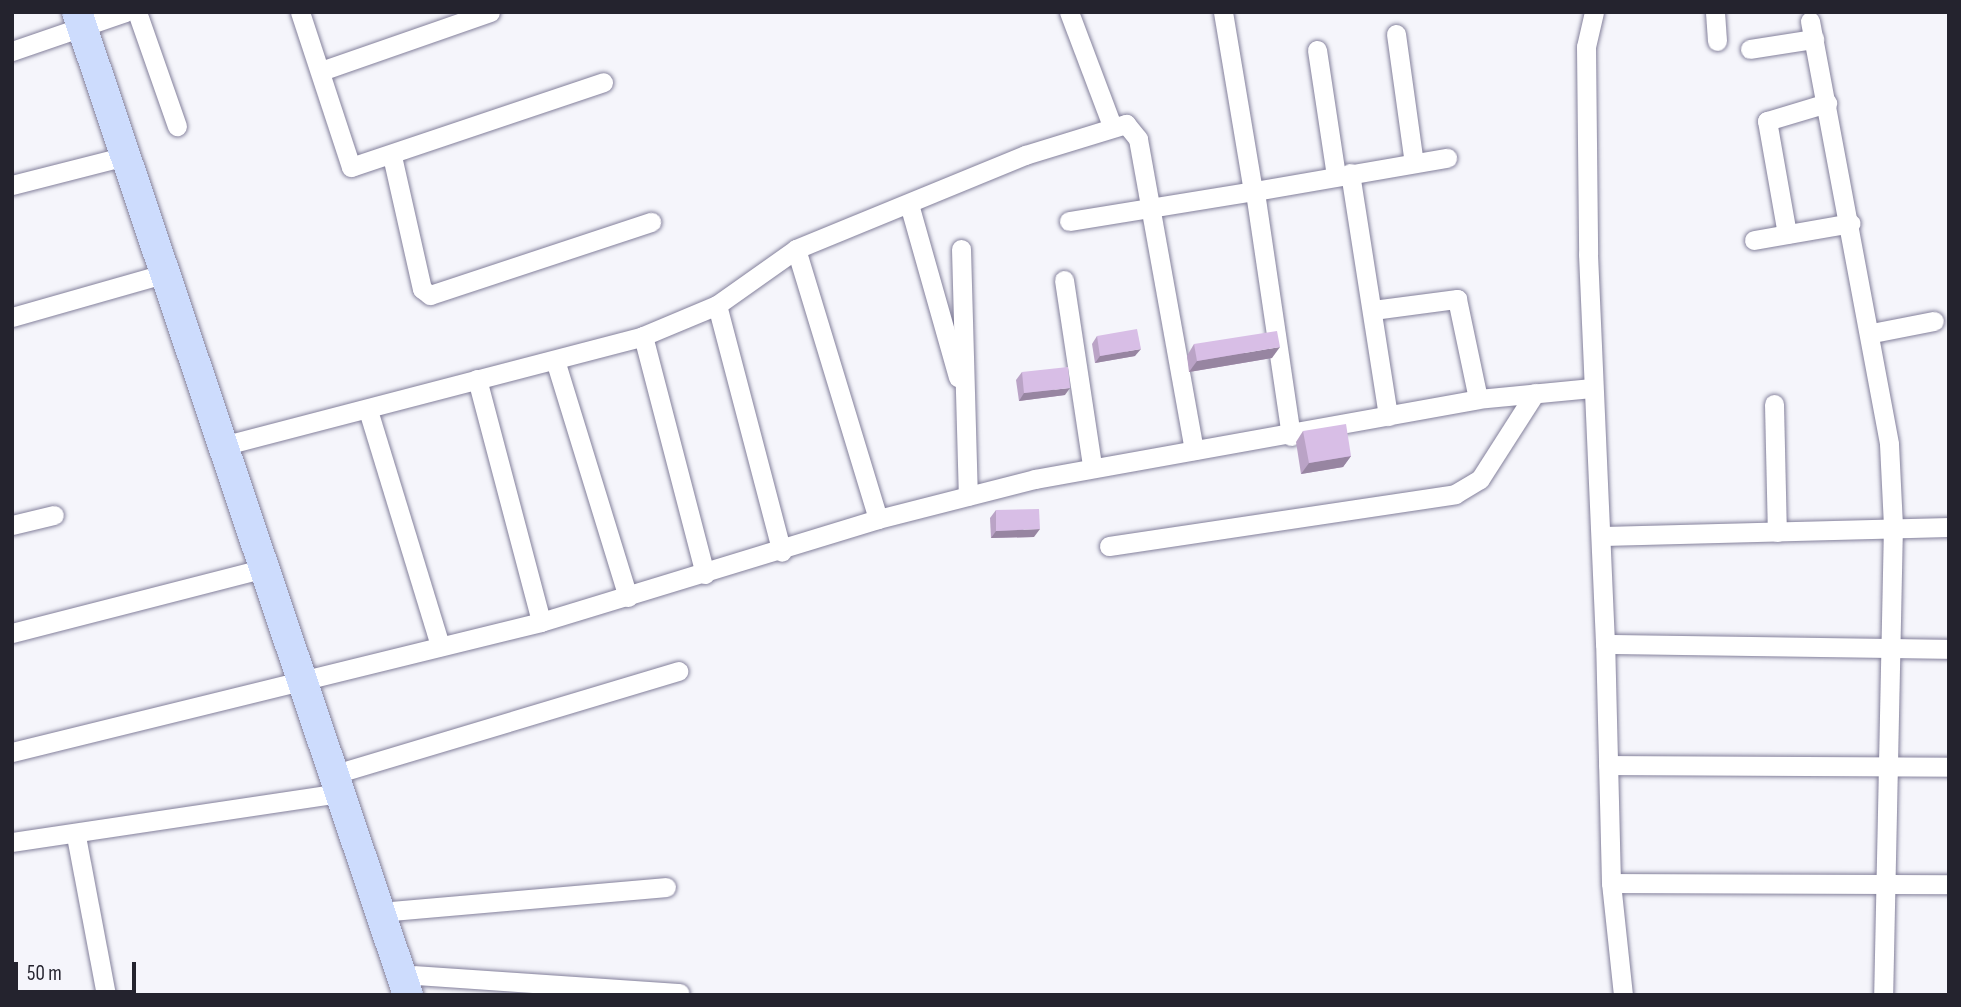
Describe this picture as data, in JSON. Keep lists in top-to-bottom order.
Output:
{
  "scale_bar": "50 m"
}
